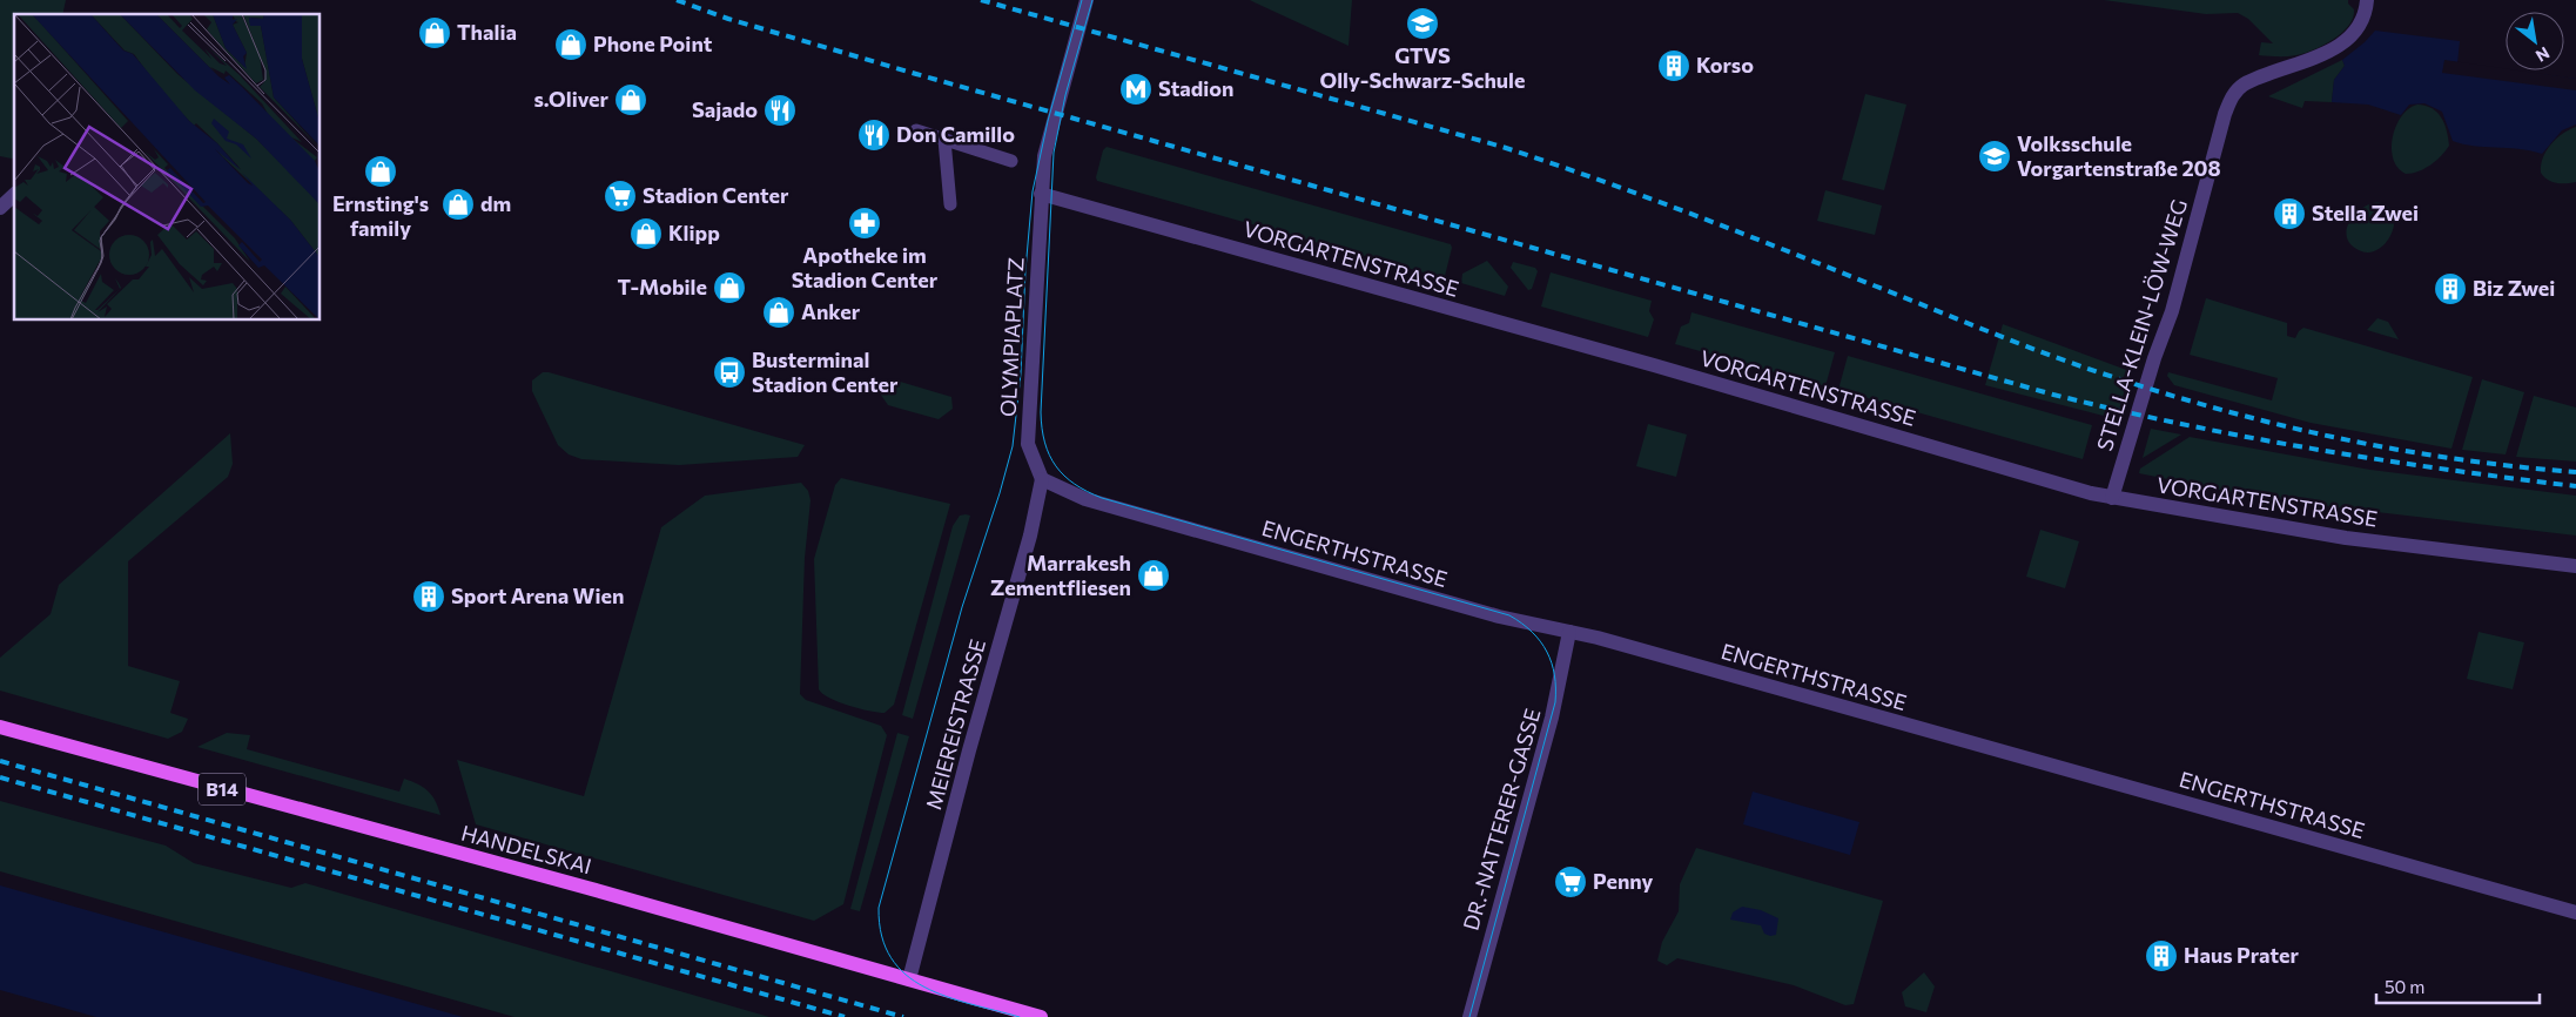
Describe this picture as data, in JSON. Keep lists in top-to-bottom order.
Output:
{
  "streets": {
    "main road": ["B14", "HANDELSKAI"],
    "street": [
      "VORGARTENSTRASSE",
      "STELLA-KLEIN-LÖW-WEG",
      "OLYMPIAPLATZ",
      "ENGERTHSTRASSE",
      "MEIEREISTRASSE",
      "DR.-NATTERER-GASSE"
    ]
  },
  "crossings": [
    ["VORGARTENSTRASSE", "STELLA-KLEIN-LÖW-WEG"],
    ["VORGARTENSTRASSE", "OLYMPIAPLATZ"],
    ["OLYMPIAPLATZ", "ENGERTHSTRASSE"],
    ["OLYMPIAPLATZ", "MEIEREISTRASSE"],
    ["ENGERTHSTRASSE", "MEIEREISTRASSE"],
    ["ENGERTHSTRASSE", "DR.-NATTERER-GASSE"],
    ["MEIEREISTRASSE", "HANDELSKAI"]
  ],
  "places": {
    "school or university": ["GTVS Olly-Schwarz-Schule", "Volksschule Vorgartenstraße 208"],
    "shop": [
      "Thalia",
      "Phone Point",
      "s.Oliver",
      "Ernsting's family",
      "dm",
      "Klipp",
      "T-Mobile",
      "Anker",
      "Marrakesh Zementfliesen"
    ],
    "building": [
      "Korso",
      "Stella Zwei",
      "Biz Zwei",
      "Sport Arena Wien",
      "Haus Prater"
    ],
    "metro station": ["Stadion"],
    "restaurant": ["Sajado", "Don Camillo"],
    "supermarket": ["Stadion Center", "Penny"],
    "pharmacy": ["Apotheke im Stadion Center"],
    "bus stop": ["Busterminal Stadion Center"]
  },
  "scale_bar": "50 m",
  "north": "bottom right"
}
